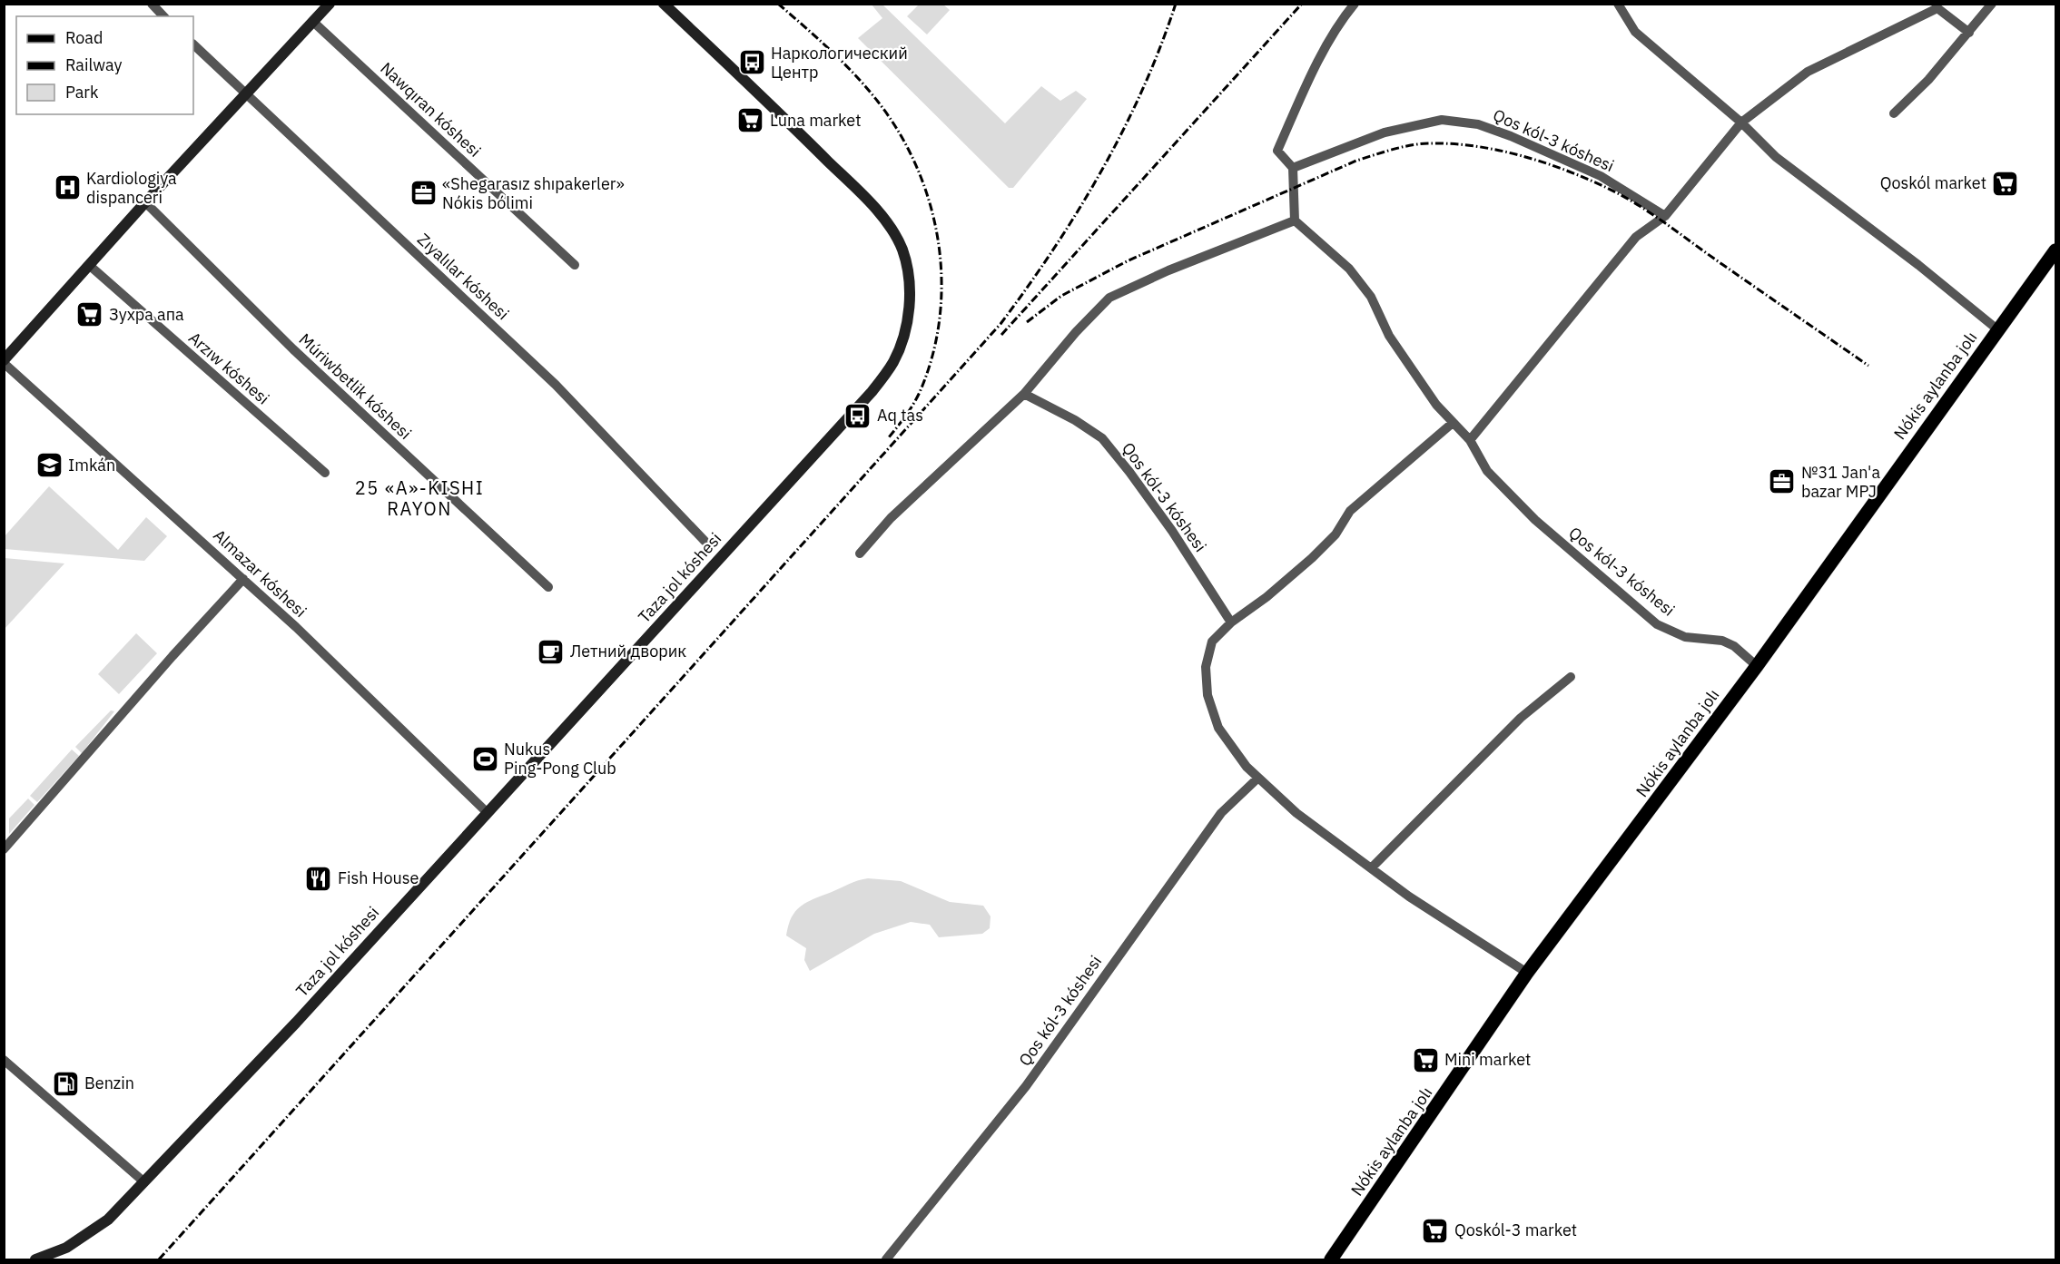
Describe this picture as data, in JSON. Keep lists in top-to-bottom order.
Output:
{
  "streets": {
    "main road": ["Nókis aylanba jolı", "Taza jol kóshesi"],
    "street": [
      "Nawqıran kóshesi",
      "Qos kól-3 kóshesi",
      "Zıyalılar kóshesi",
      "Arzıw kóshesi",
      "Múriwbetlik kóshesi",
      "Almazar kóshesi"
    ]
  },
  "crossings": [
    ["Qos kól-3 kóshesi", "Nókis aylanba jolı"],
    ["Almazar kóshesi", "Taza jol kóshesi"]
  ],
  "districts": ["25 «A»-KISHI RAYON"],
  "places": {
    "bus stop": ["Наркологический Центр", "Aq tas"],
    "supermarket": [
      "Luna market",
      "Qoskól market",
      "Зухра апа",
      "Mini market",
      "Qoskól-3 market"
    ],
    "hospital": ["Kardiologiya dispanceri"],
    "office": ["«Shegarasız shıpakerler» Nókis bólimi", "№31 Jan'a bazar MPJ"],
    "school or university": ["Imkán"],
    "cafe": ["Летний дворик"],
    "sports": ["Nukus Ping-Pong Club"],
    "restaurant": ["Fish House"],
    "fuel station": ["Benzin"]
  },
  "legend": ["Road", "Railway", "Park"]
}
